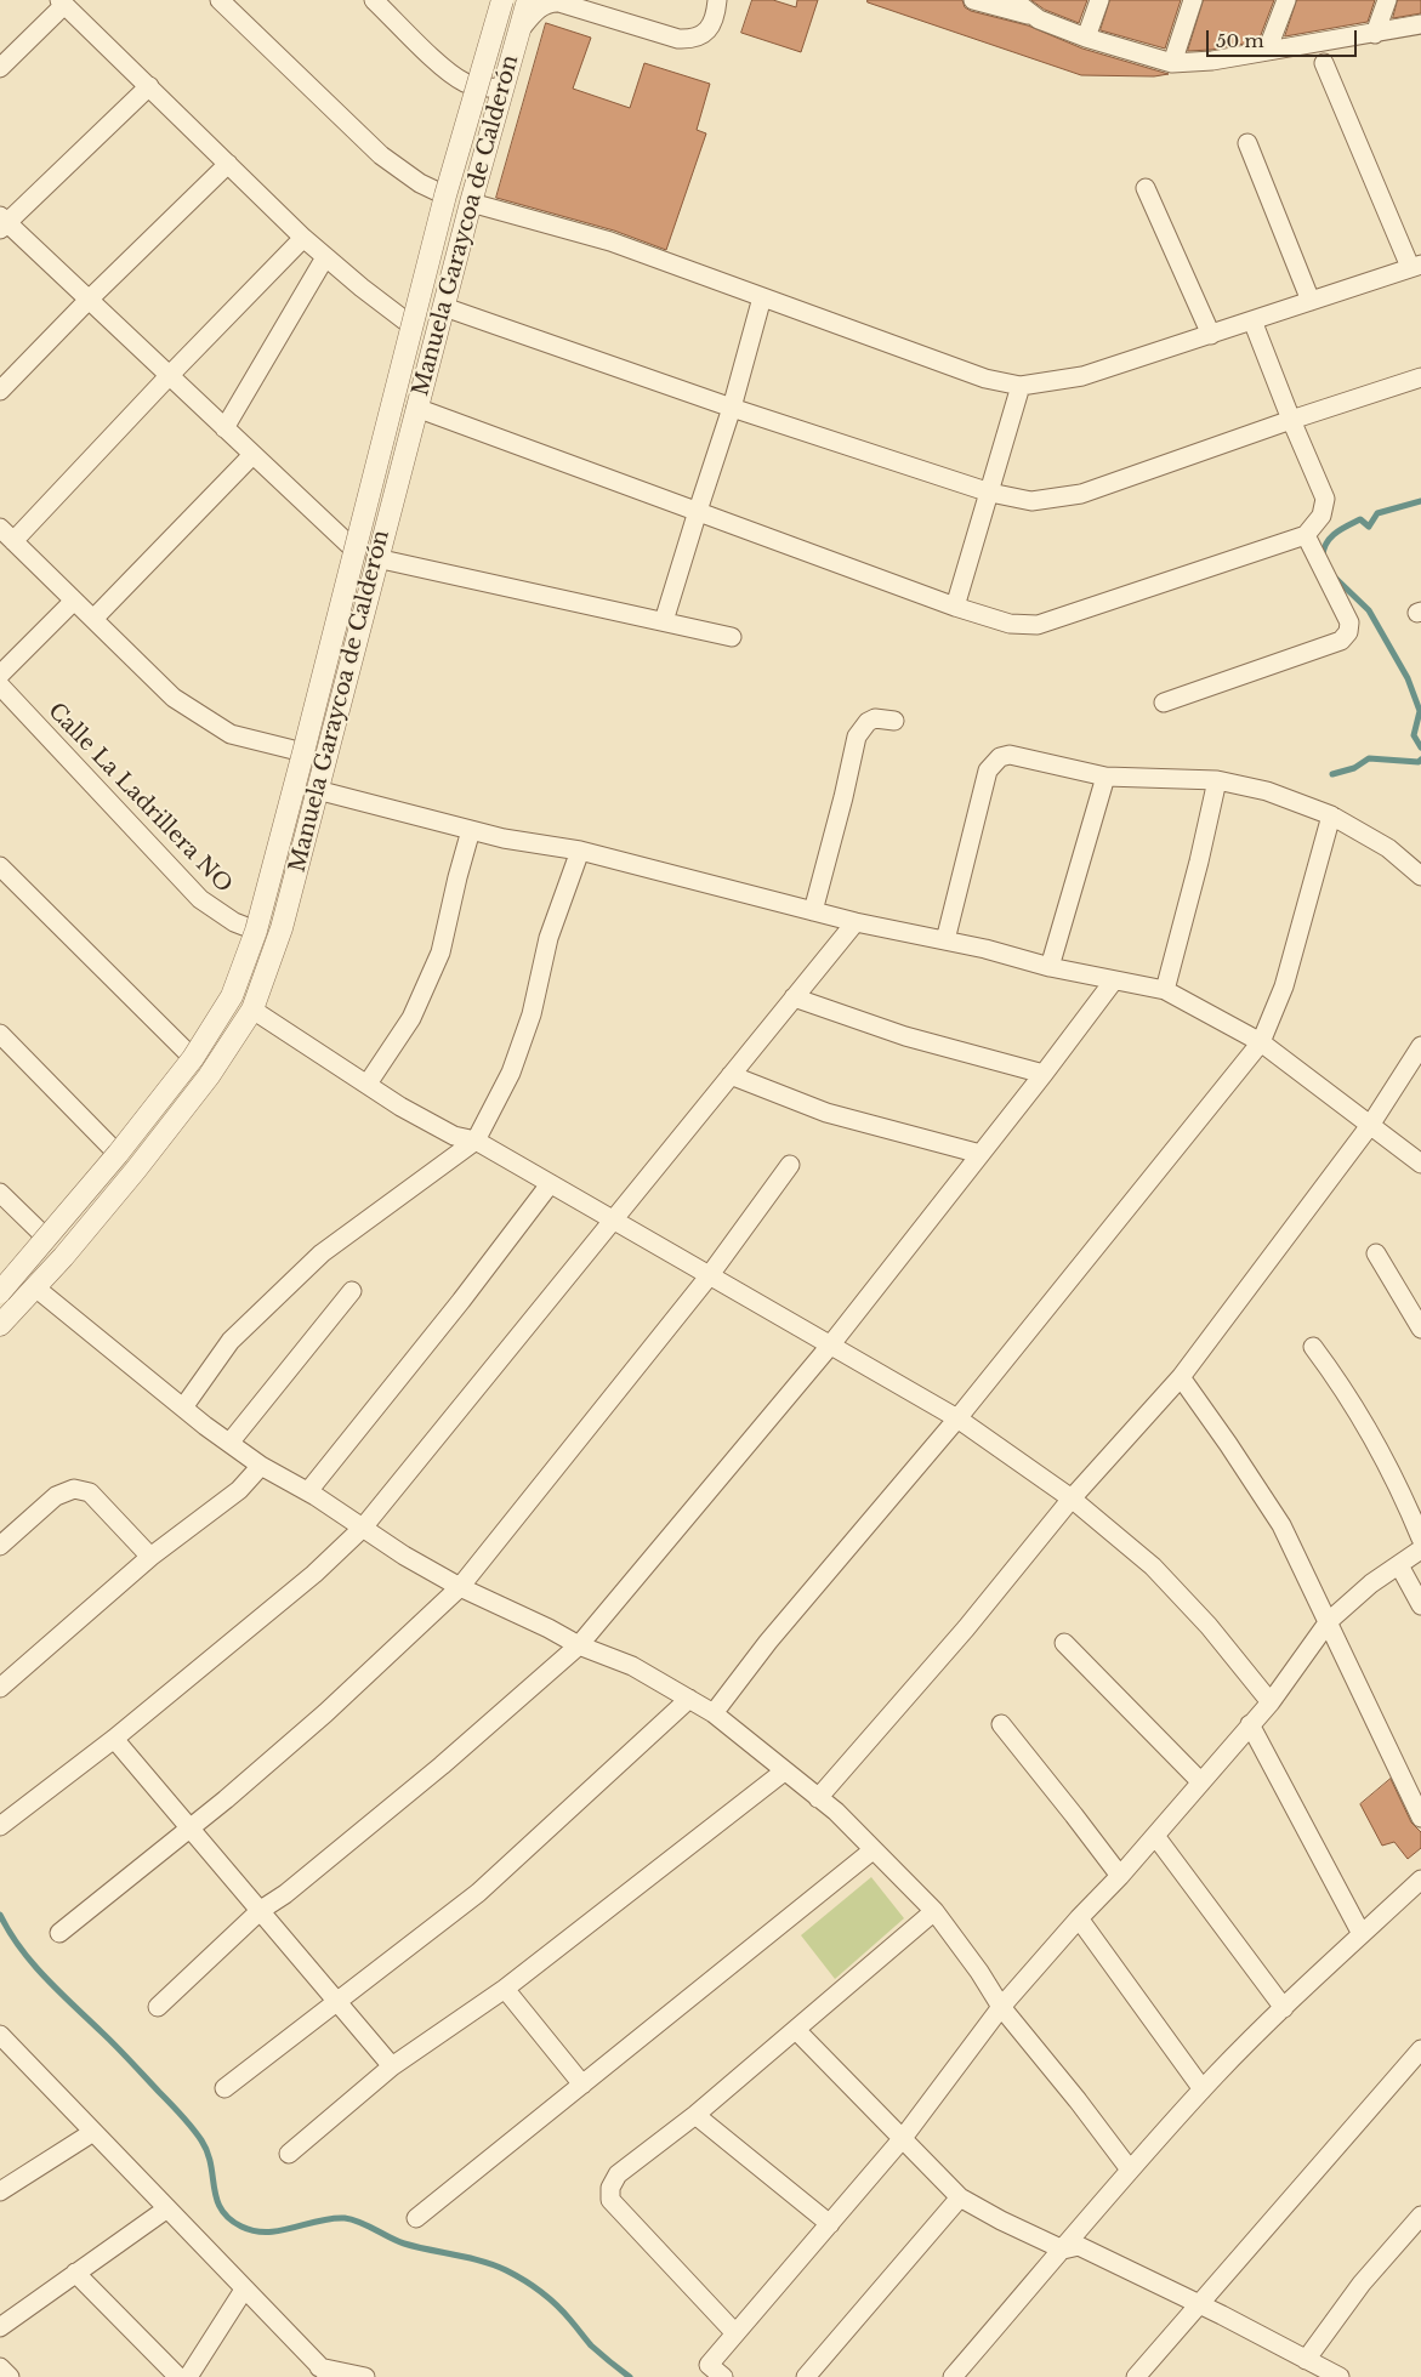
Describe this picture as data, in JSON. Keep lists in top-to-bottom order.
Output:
{
  "streets": {
    "street": ["Manuela Garaycoa de Calderón", "Calle La Ladrillera NO"]
  },
  "crossings": [
    ["Manuela Garaycoa de Calderón", "Calle La Ladrillera NO"]
  ],
  "scale_bar": "50 m"
}
